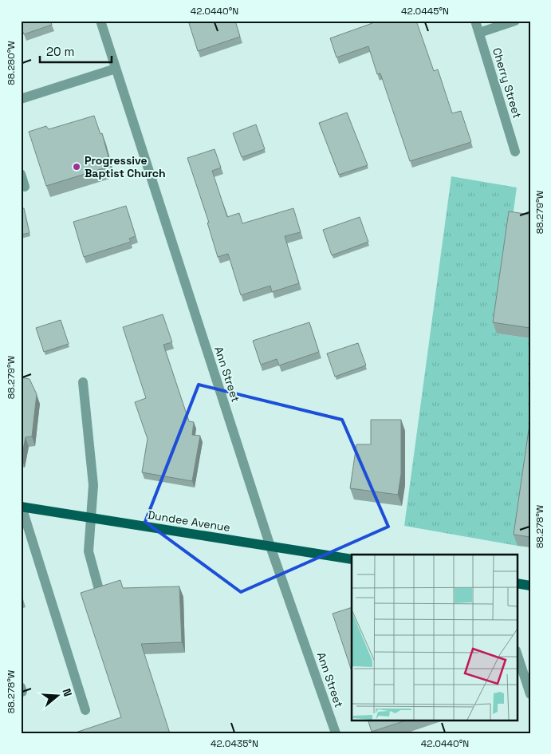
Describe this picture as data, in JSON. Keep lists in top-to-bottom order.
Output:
{
  "streets": {
    "main road": ["Dundee Avenue"],
    "street": ["Cherry Street", "Ann Street"]
  },
  "crossings": [
    ["Ann Street", "Dundee Avenue"]
  ],
  "places": ["Progressive Baptist Church"],
  "scale_bar": "20 m",
  "north": "right",
  "coordinates": [
    "42.0440°N",
    "42.0445°N",
    "88.280°W",
    "88.279°W",
    "88.278°W",
    "42.0435°N"
  ]
}
